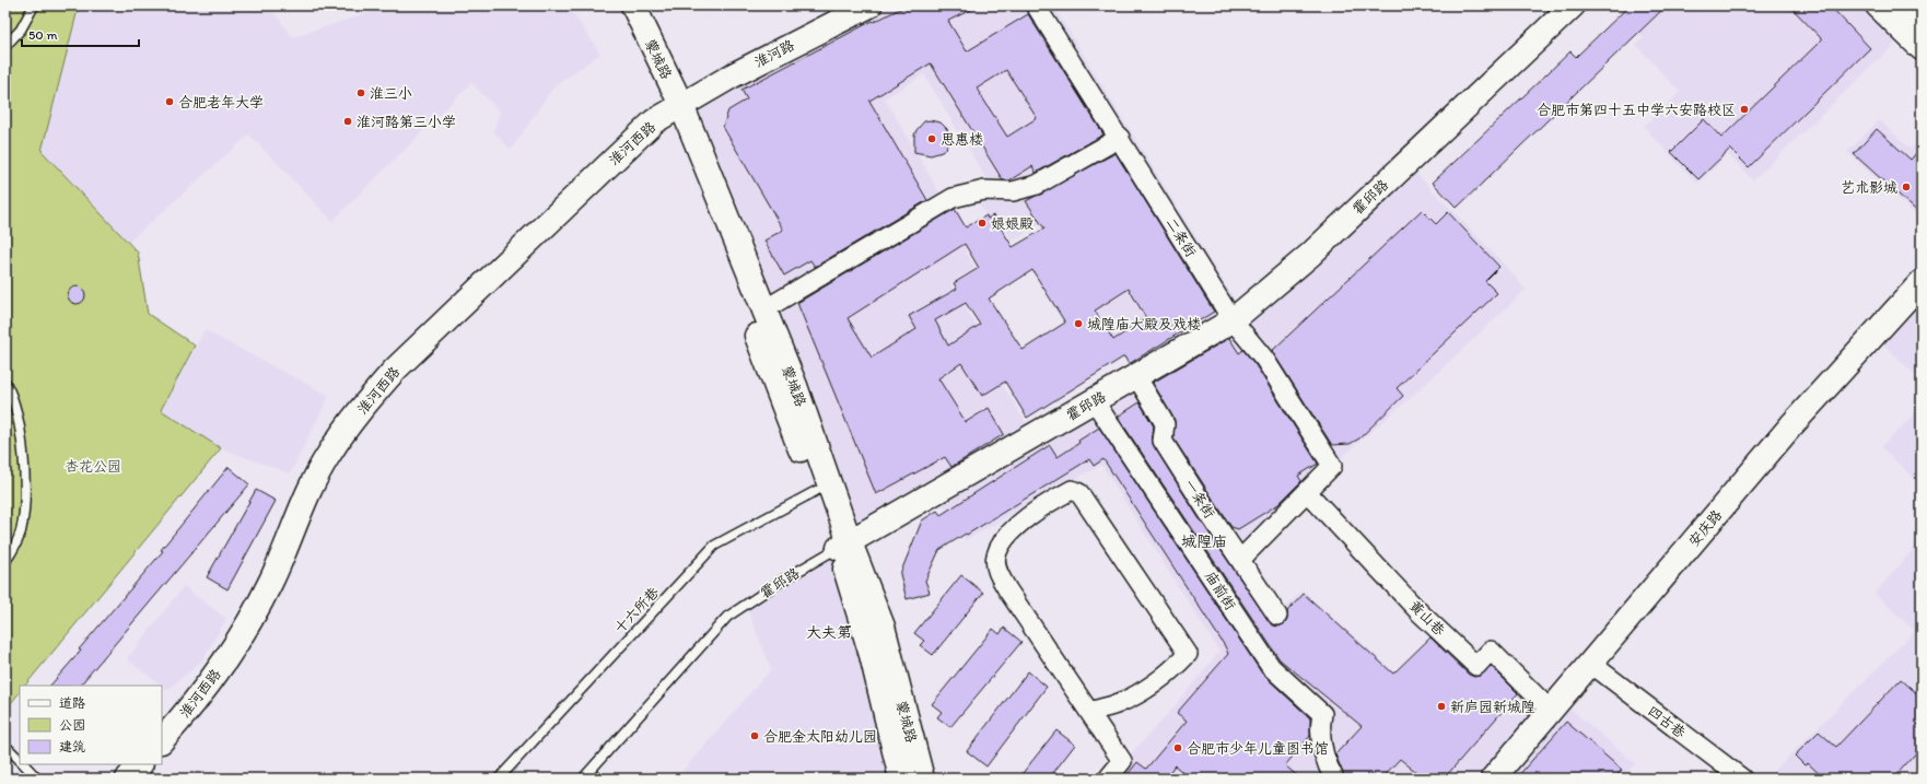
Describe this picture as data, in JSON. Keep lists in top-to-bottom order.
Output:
{
  "streets": {
    "street": [
      "淮河路",
      "蒙城路",
      "淮河西路",
      "霍邱路",
      "二条街",
      "一条街",
      "安庆路",
      "庙前街",
      "黄山巷",
      "四古巷"
    ],
    "lane": ["十六所巷"]
  },
  "crossings": [
    ["淮河路", "蒙城路"],
    ["淮河路", "淮河西路"],
    ["蒙城路", "淮河西路"],
    ["蒙城路", "霍邱路"],
    ["蒙城路", "十六所巷"],
    ["霍邱路", "二条街"],
    ["霍邱路", "一条街"],
    ["霍邱路", "庙前街"],
    ["二条街", "黄山巷"],
    ["安庆路", "黄山巷"],
    ["安庆路", "四古巷"]
  ],
  "districts": ["城隍庙", "大夫第"],
  "parks": ["杏花公园"],
  "places": [
    "淮三小",
    "合肥老年大学",
    "合肥市第四十五中学六安路校区",
    "淮河路第三小学",
    "思惠楼",
    "艺术影城",
    "娘娘殿",
    "城隍庙大殿及戏楼",
    "新庐园新城隍",
    "合肥金太阳幼儿园",
    "合肥市少年儿童图书馆"
  ],
  "legend": ["道路", "公园", "建筑"],
  "scale_bar": "50 m"
}
